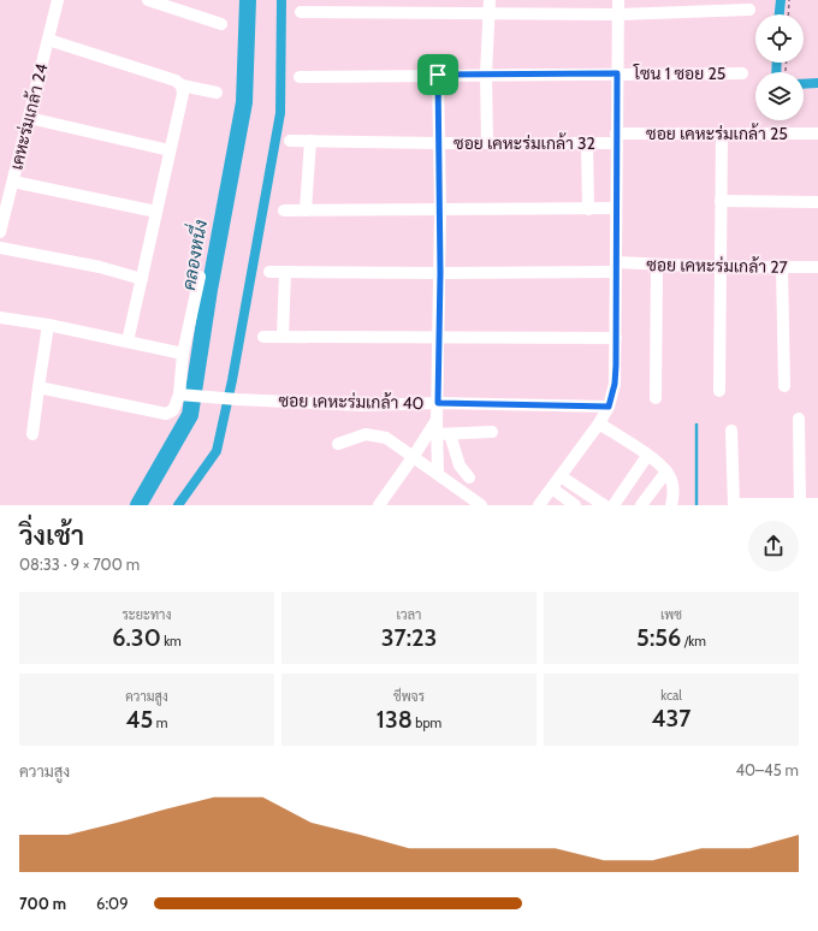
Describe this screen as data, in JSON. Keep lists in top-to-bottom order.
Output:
{
  "streets": {
    "street": [
      "โซน 1 ซอย 25",
      "เคหะร่มเกล้า 24",
      "ซอย เคหะร่มเกล้า 25",
      "ซอย เคหะร่มเกล้า 32",
      "ซอย เคหะร่มเกล้า 27",
      "ซอย เคหะร่มเกล้า 40"
    ]
  },
  "crossings": [
    ["ซอย เคหะร่มเกล้า 25", "ซอย เคหะร่มเกล้า 32"]
  ],
  "water": ["คลองหนึ่ง"],
  "page": {
    "heading": ["วิ่งเช้า", "08:33 · 9 × 700 m"],
    "stats": [
      ["ระยะทาง", "6.30 km"],
      ["เวลา", "37:23"],
      ["เพซ", "5:56 /km"],
      ["ความสูง", "45 m"],
      ["ชีพจร", "138 bpm"],
      ["kcal", "437"]
    ],
    "chart": ["ความสูง", "40–45 m"],
    "list": [
      {
        "name": "700 m",
        "note": "6:09"
      }
    ]
  }
}
